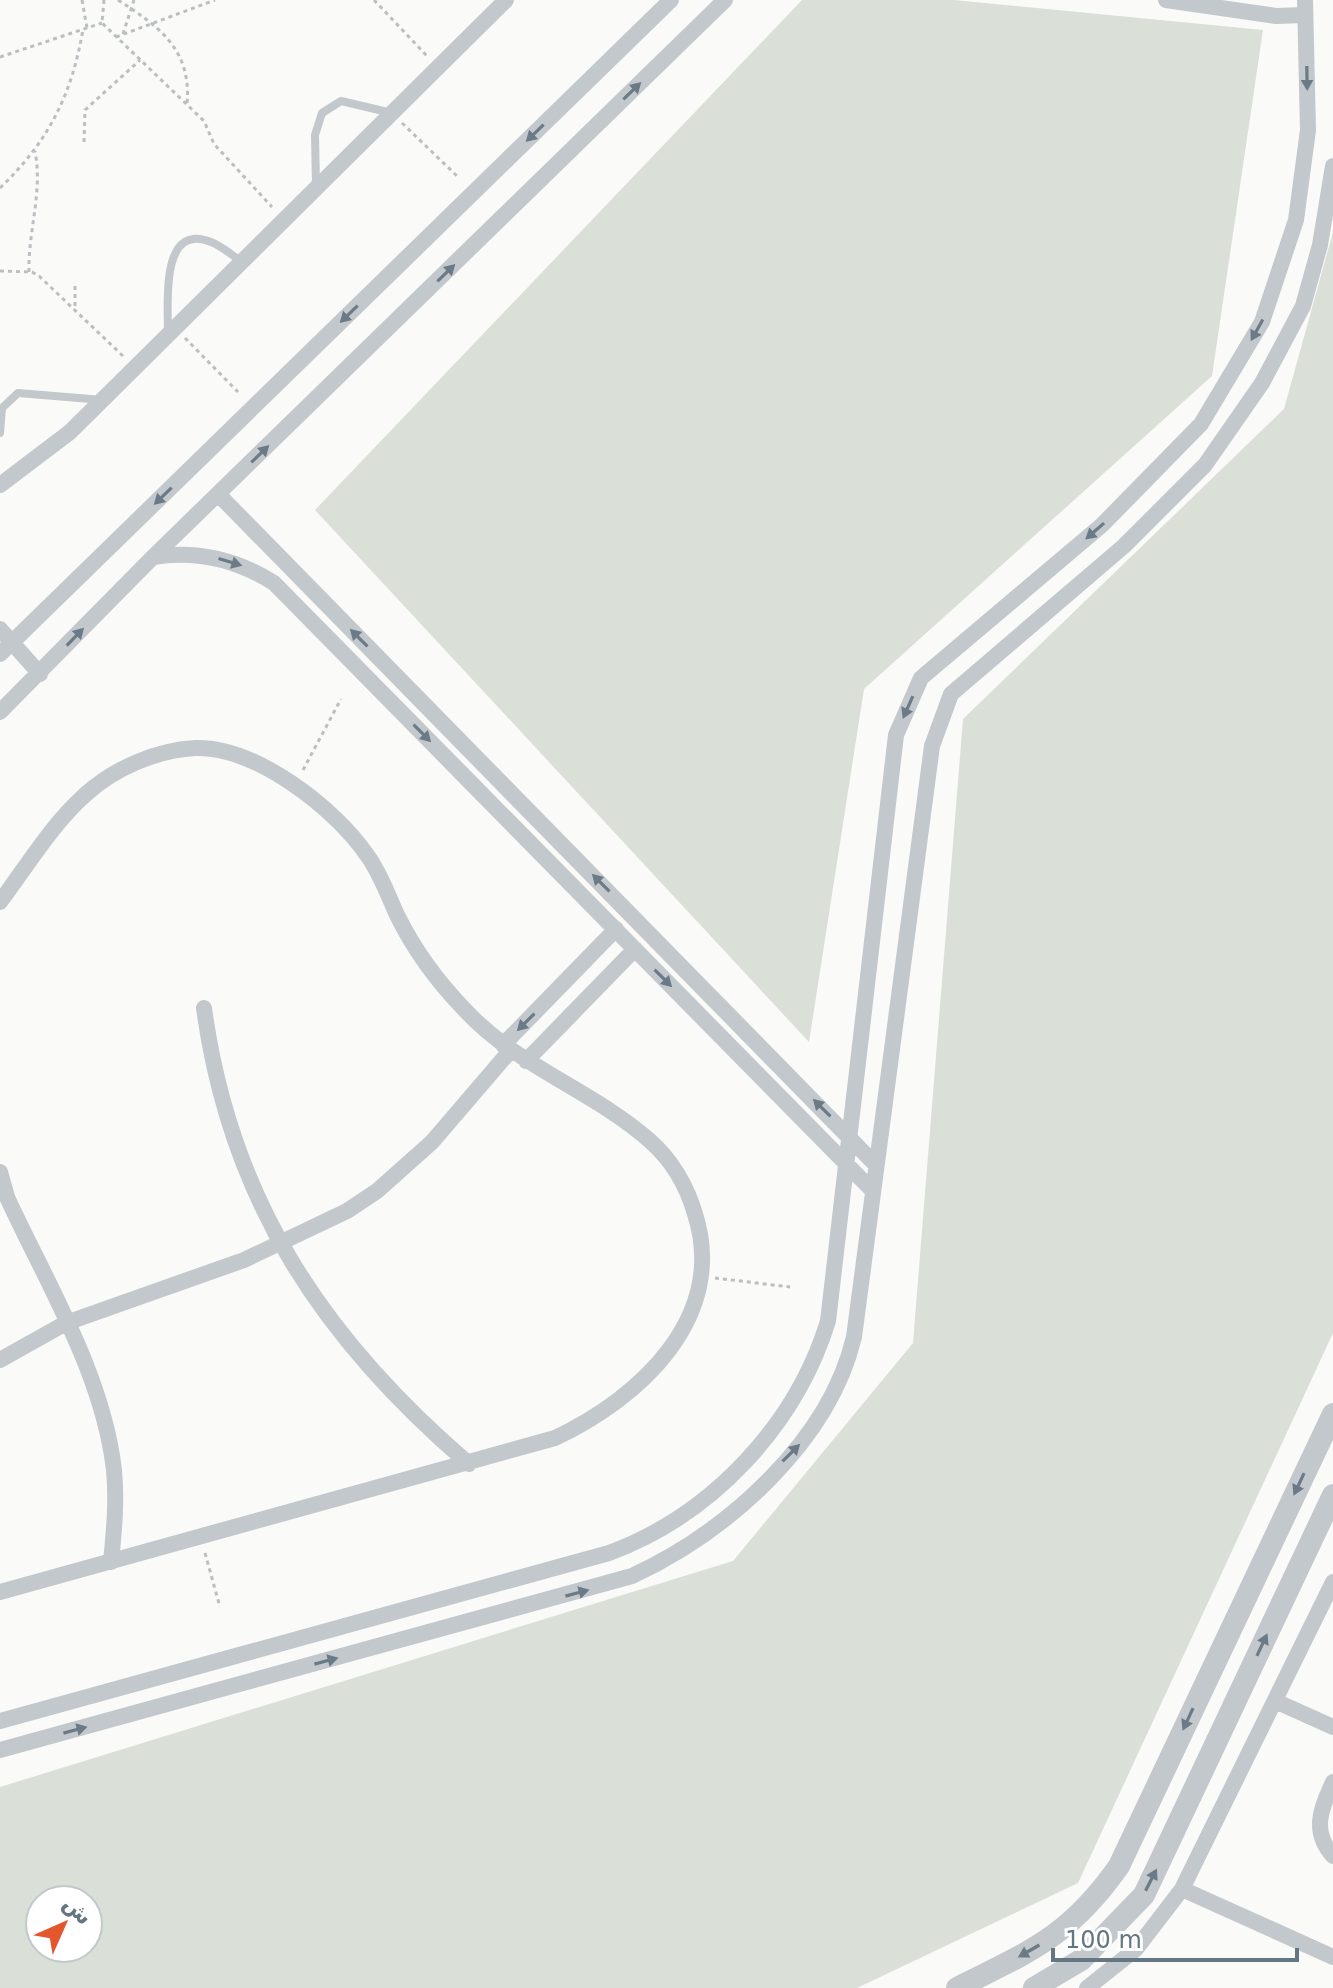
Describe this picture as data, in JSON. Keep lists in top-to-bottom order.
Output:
{
  "scale_bar": "100 m",
  "north": "top right"
}
